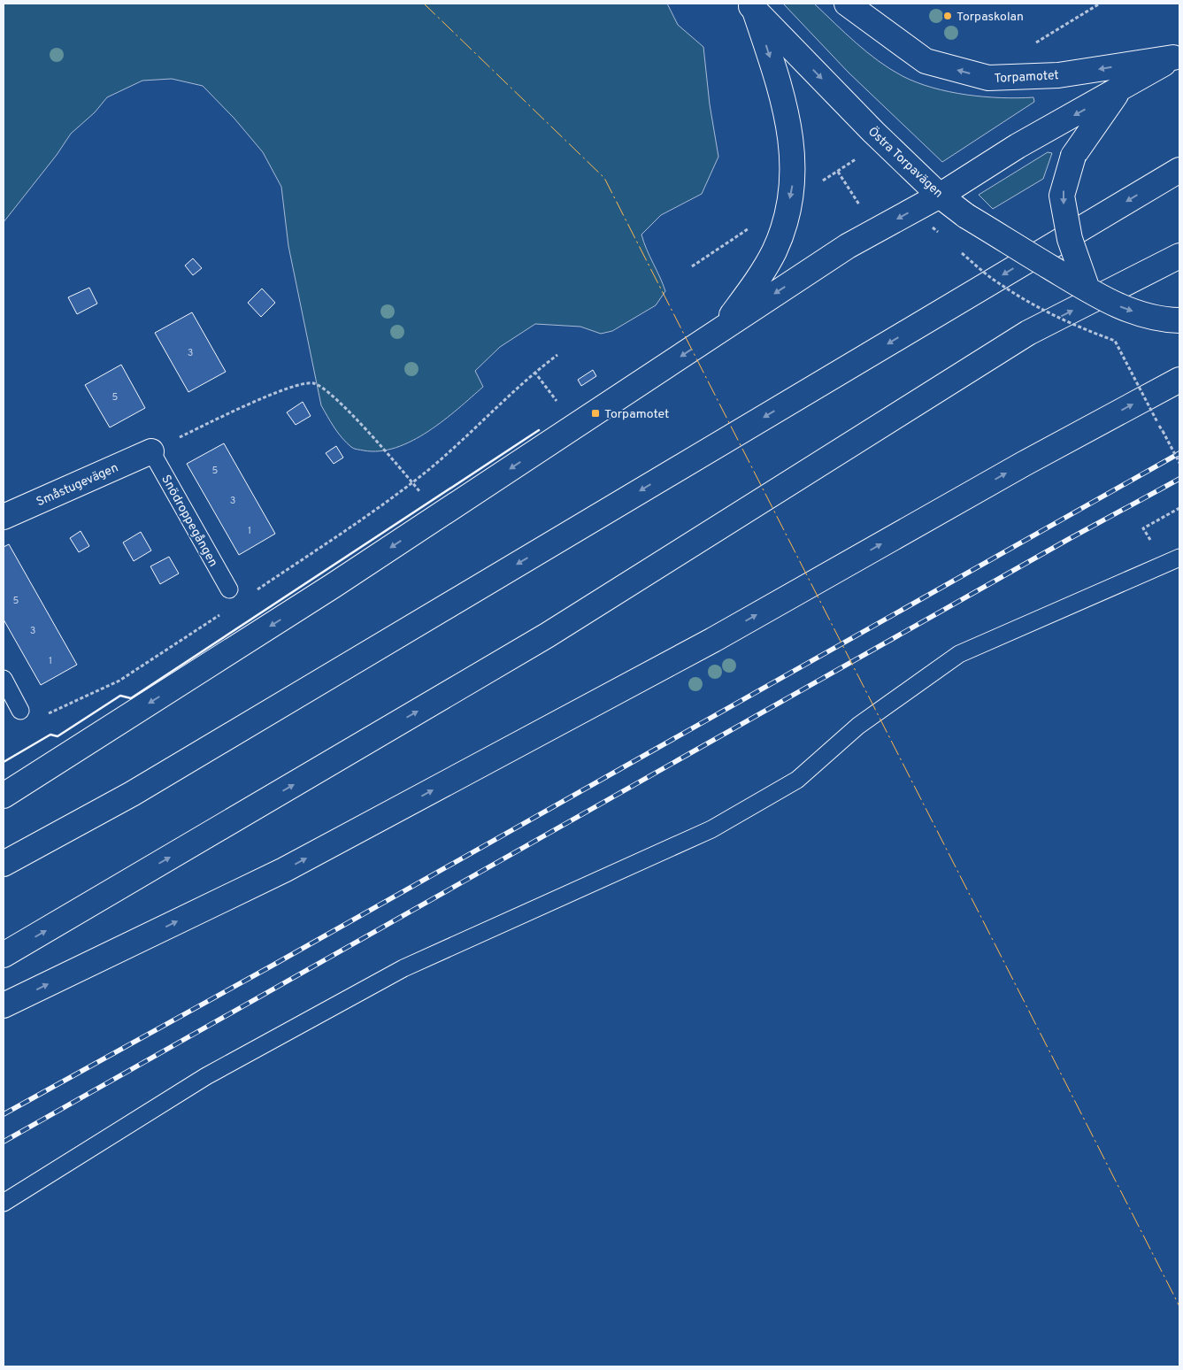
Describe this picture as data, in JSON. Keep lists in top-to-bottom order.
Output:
{
  "streets": {
    "main road": ["Torpamotet", "Östra Torpavägen", "Småstugevägen"],
    "lane": ["Snödroppegången"]
  },
  "crossings": [
    ["Torpamotet", "Östra Torpavägen"],
    ["Småstugevägen", "Snödroppegången"]
  ],
  "one_way": ["Östra Torpavägen"],
  "places": {
    "other": ["Torpaskolan"],
    "transit": ["Torpamotet"]
  },
  "house_numbers": [
    "3",
    "5",
    "5",
    "3",
    "1",
    "5",
    "3",
    "1"
  ]
}
